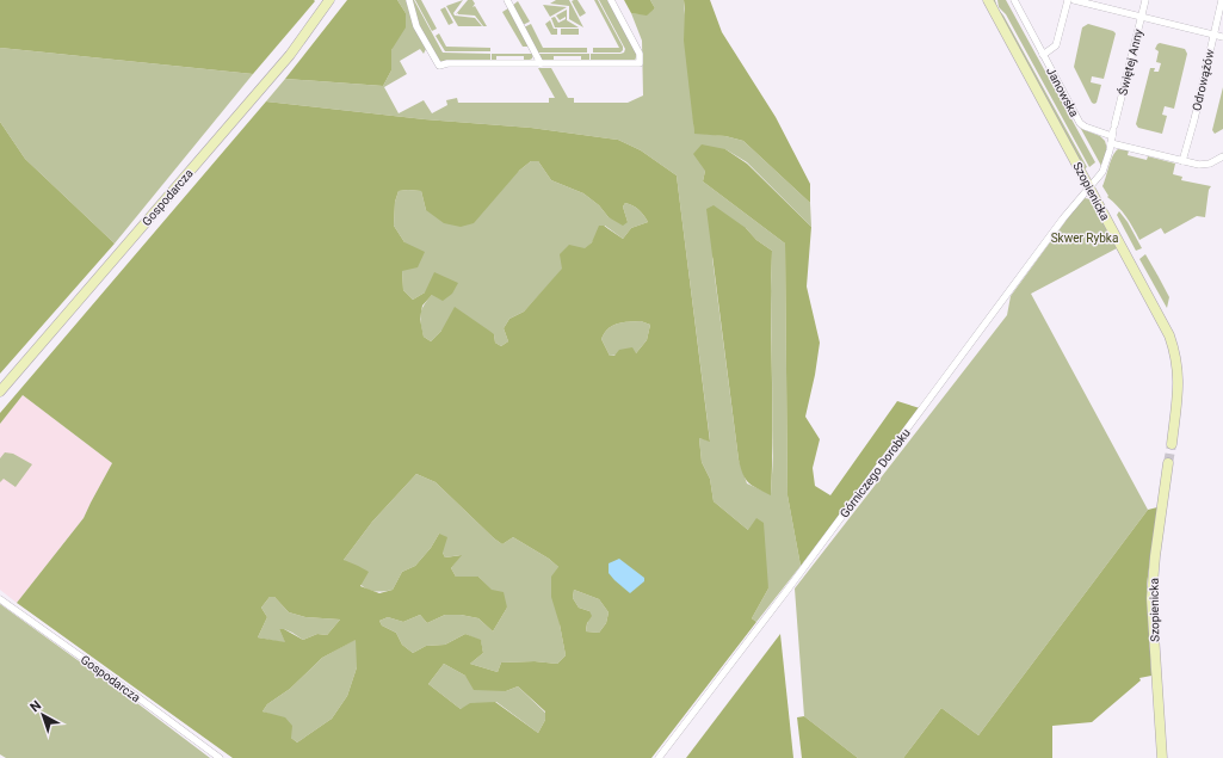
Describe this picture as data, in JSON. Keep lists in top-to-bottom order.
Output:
{
  "streets": {
    "street": [
      "Świętej Anny",
      "Odrowążów",
      "Janowska",
      "Szopienicka",
      "Gospodarcza",
      "Górniczego Dorobku"
    ]
  },
  "crossings": [
    ["Świętej Anny", "Janowska"],
    ["Świętej Anny", "Szopienicka"],
    ["Świętej Anny", "Górniczego Dorobku"],
    ["Odrowążów", "Janowska"],
    ["Szopienicka", "Górniczego Dorobku"]
  ],
  "parks": ["Skwer Rybka"],
  "north": "top left"
}
